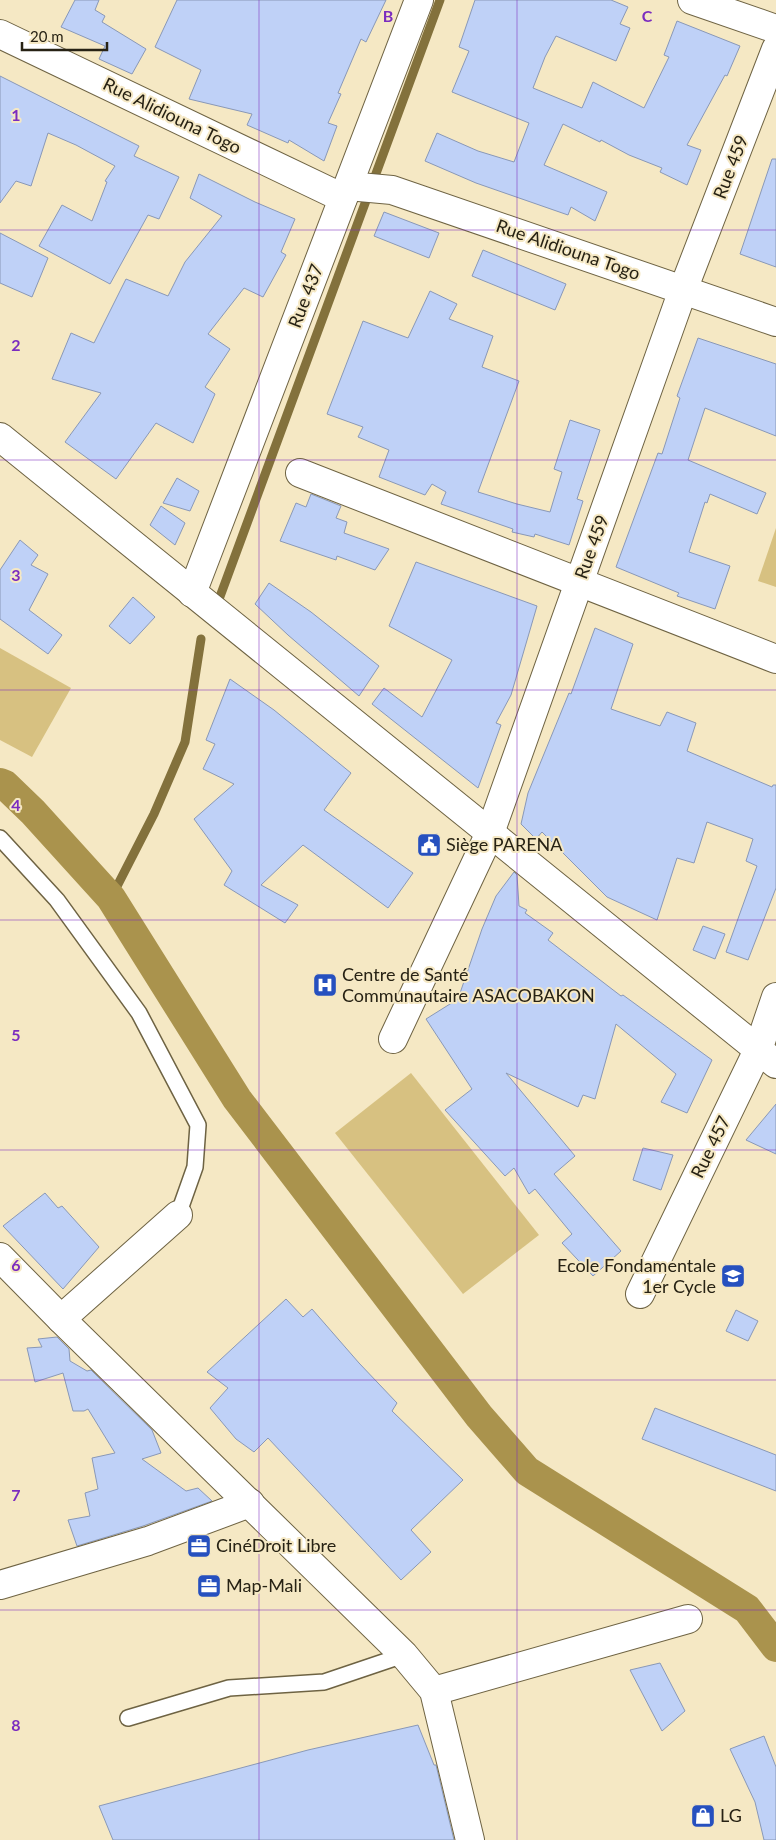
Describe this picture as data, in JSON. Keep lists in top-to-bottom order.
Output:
{
  "streets": {
    "street": [
      "Rue Alidiouna Togo",
      "Rue 459",
      "Rue 437",
      "Rue 457"
    ]
  },
  "crossings": [
    ["Rue Alidiouna Togo", "Rue 459"],
    ["Rue Alidiouna Togo", "Rue 437"]
  ],
  "places": {
    "public building": ["Siège PARENA"],
    "hospital": ["Centre de Santé Communautaire ASACOBAKON"],
    "school or university": ["Ecole Fondamentale 1er Cycle"],
    "office": ["CinéDroit Libre", "Map-Mali"],
    "shop": ["LG"]
  },
  "scale_bar": "20 m",
  "grid": {
    "columns": ["B", "C"],
    "rows": [
      "1",
      "2",
      "3",
      "4",
      "5",
      "6",
      "7",
      "8"
    ]
  }
}
